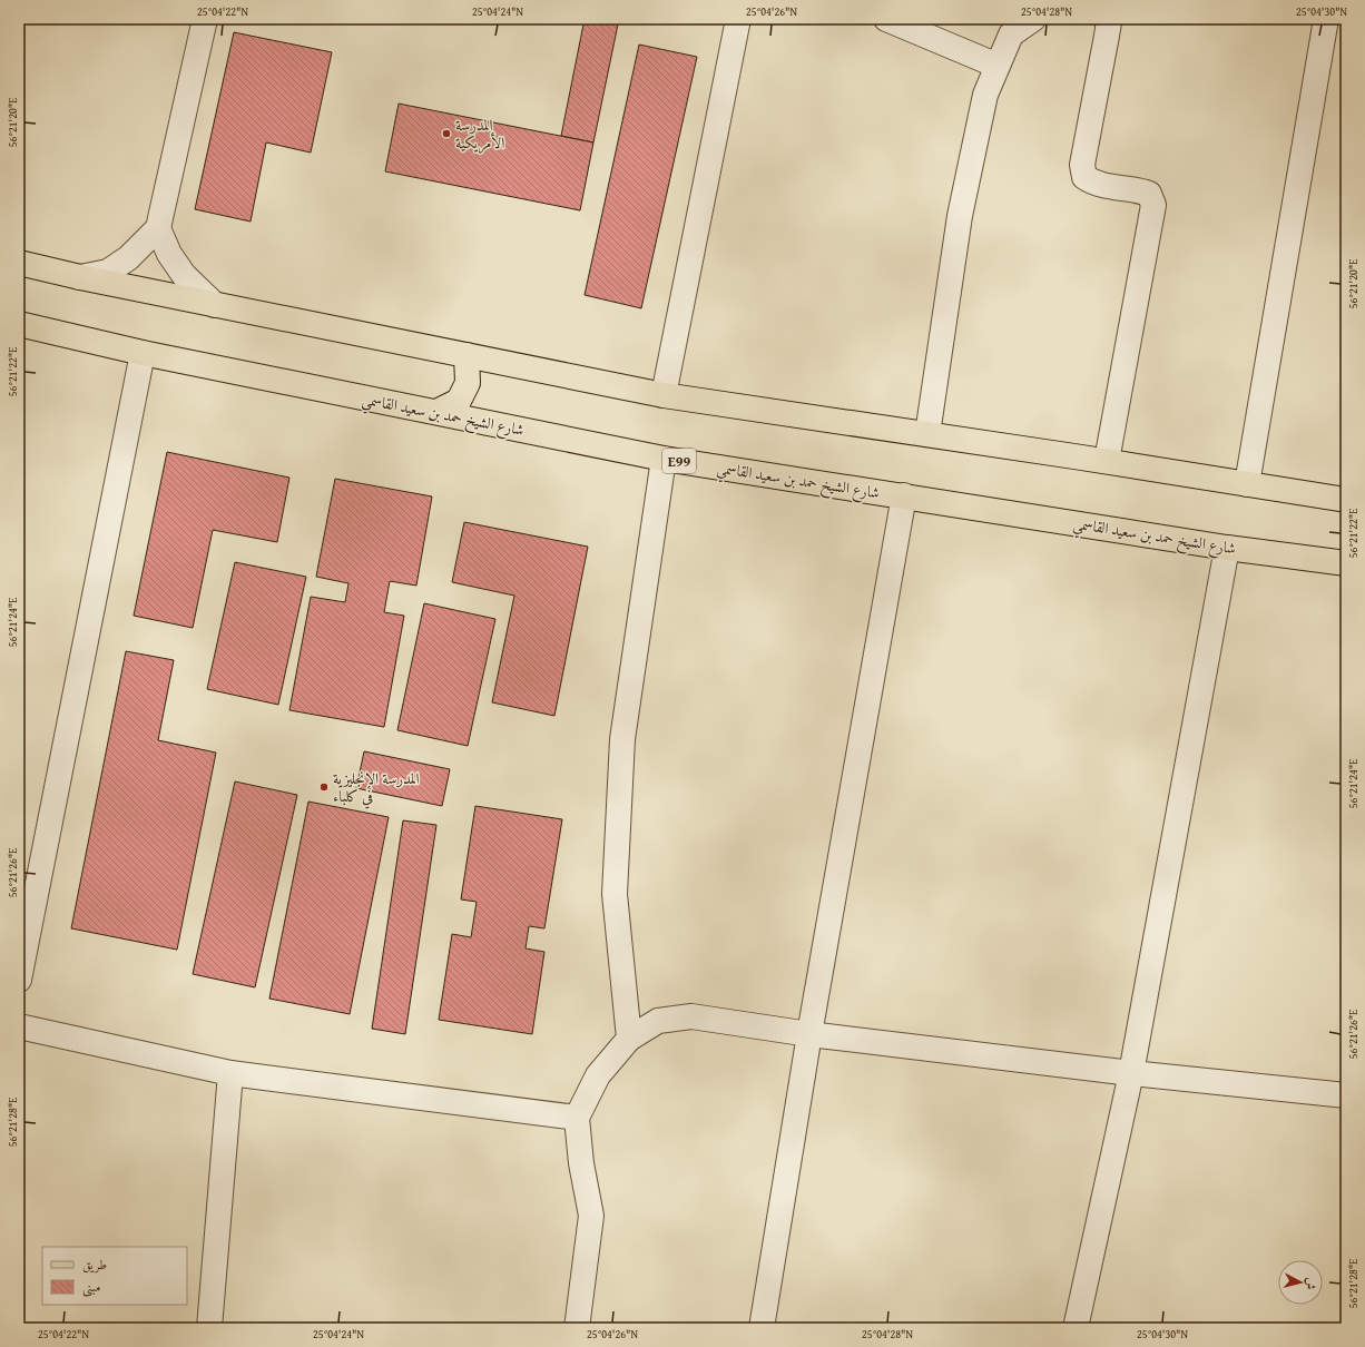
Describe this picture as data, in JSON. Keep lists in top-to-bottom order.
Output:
{
  "streets": {
    "main road": ["شارع الشيخ حمد بن سعيد القاسمي", "E99"]
  },
  "places": ["المدرسة الأمريكية", "المدرسة الإنجليزية في كلباء"],
  "legend": ["طريق", "مبنى"],
  "north": "right",
  "coordinates": [
    "25°04'22\"N",
    "25°04'24\"N",
    "25°04'26\"N",
    "25°04'28\"N",
    "25°04'30\"N",
    "56°21'20\"E",
    "56°21'22\"E",
    "56°21'24\"E",
    "56°21'26\"E",
    "56°21'28\"E"
  ]
}
